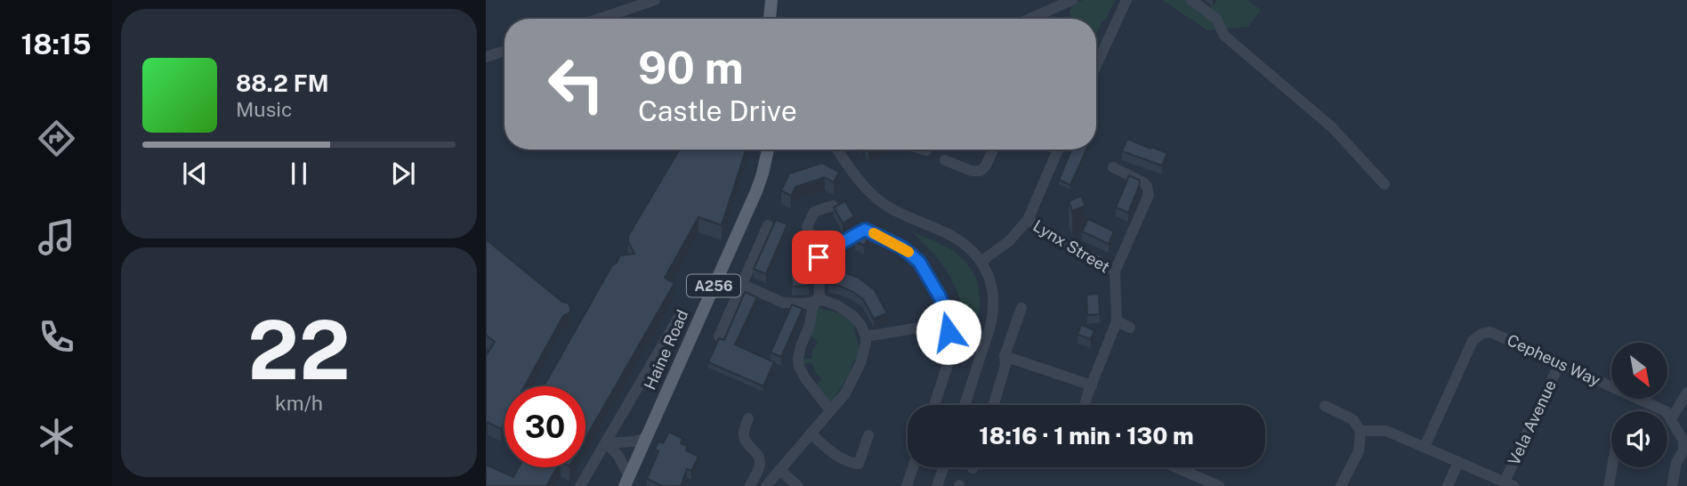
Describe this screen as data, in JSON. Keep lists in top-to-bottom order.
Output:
{
  "streets": {
    "main road": ["A256", "Haine Road"],
    "street": ["Lynx Street", "Cepheus Way", "Vela Avenue"]
  },
  "crossings": [
    ["Cepheus Way", "Vela Avenue"]
  ],
  "north": "bottom right",
  "page": {
    "tabs": "18:15",
    "turn": ["90 m", "Castle Drive"],
    "song": ["88.2 FM", "Music"],
    "tile": ["22", "km/h"],
    "limit": "30",
    "trip": "18:16 · 1 min · 130 m"
  }
}
